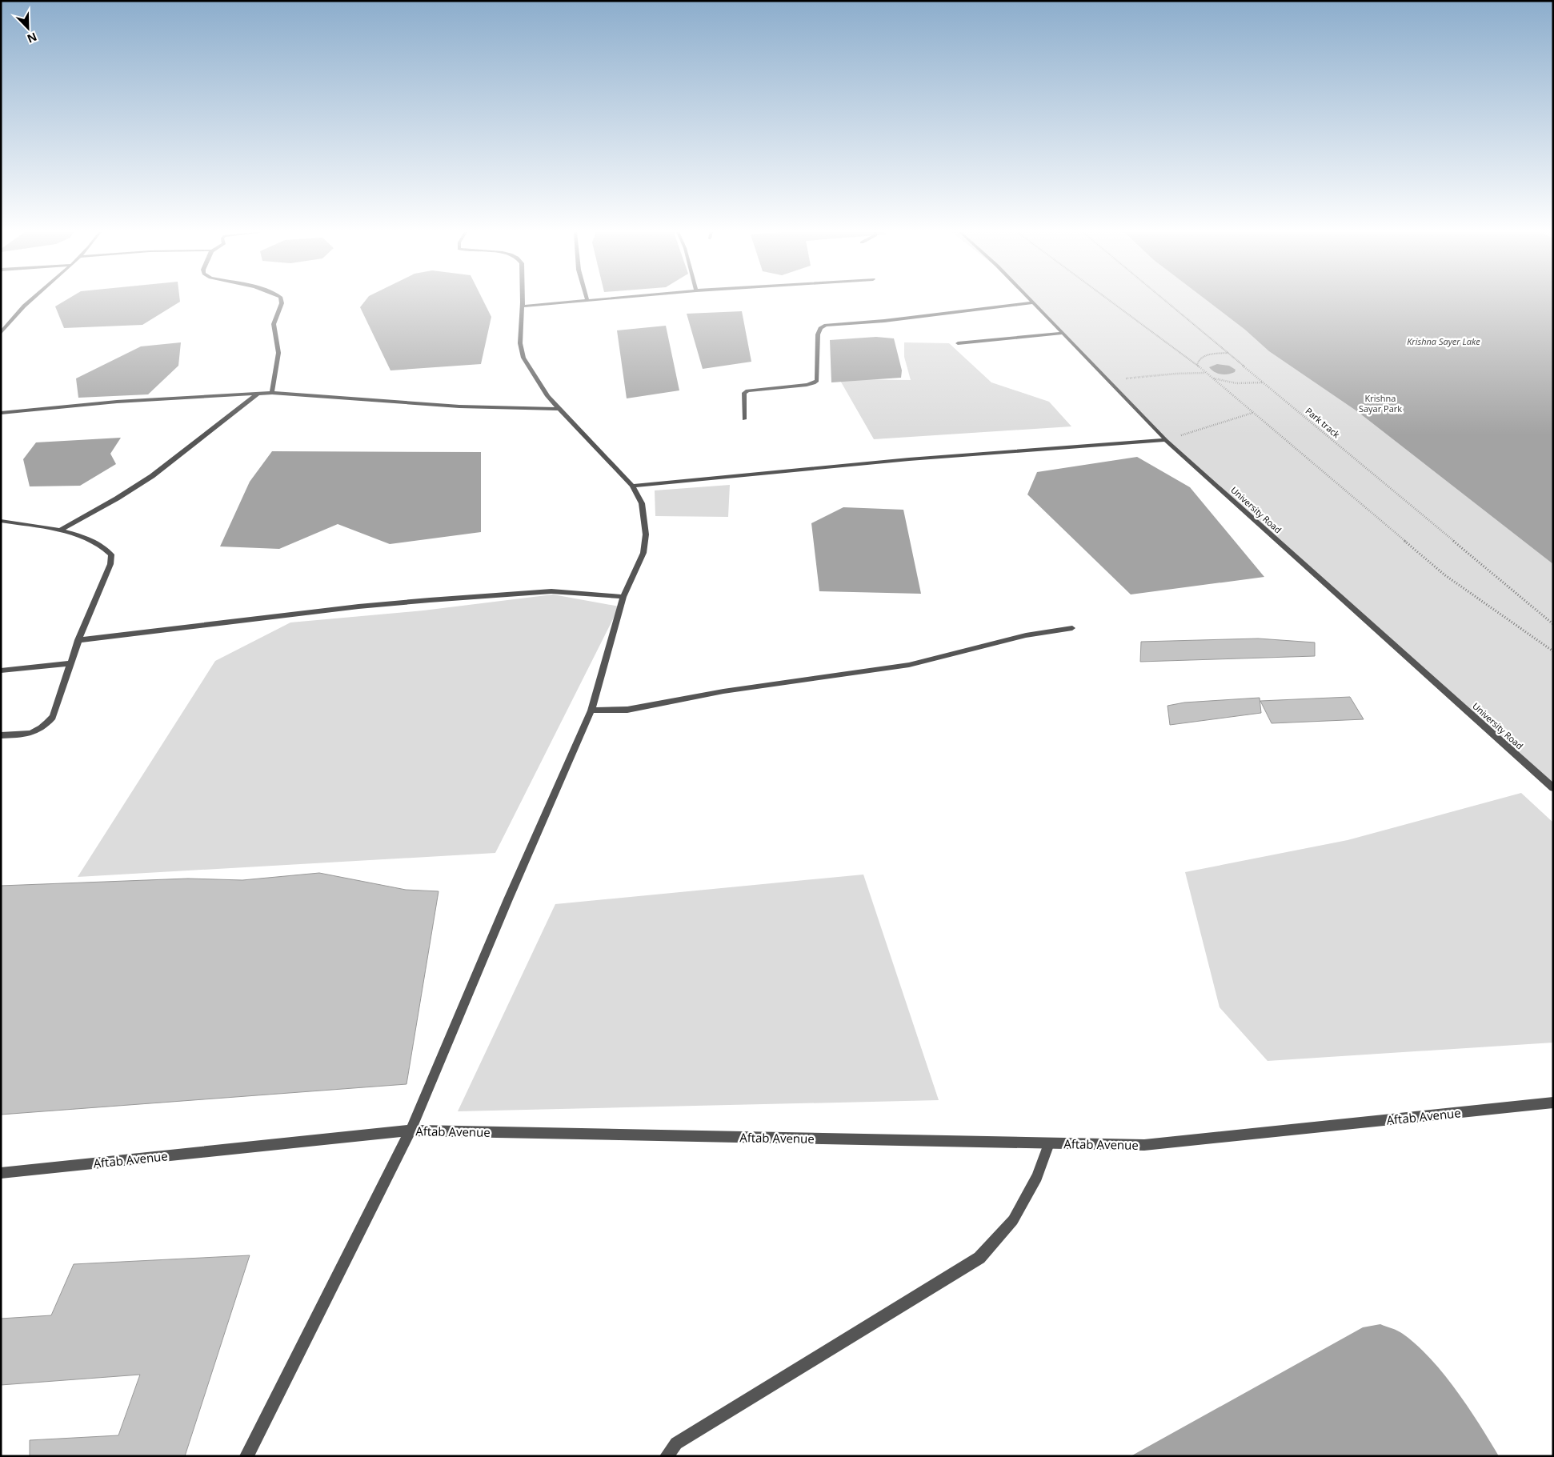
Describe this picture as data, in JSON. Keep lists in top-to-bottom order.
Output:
{
  "streets": {
    "street": ["University Road", "Aftab Avenue"],
    "path": ["Park track"]
  },
  "water": ["Krishna Sayer Lake"],
  "parks": ["Krishna Sayar Park"],
  "north": "bottom right"
}
